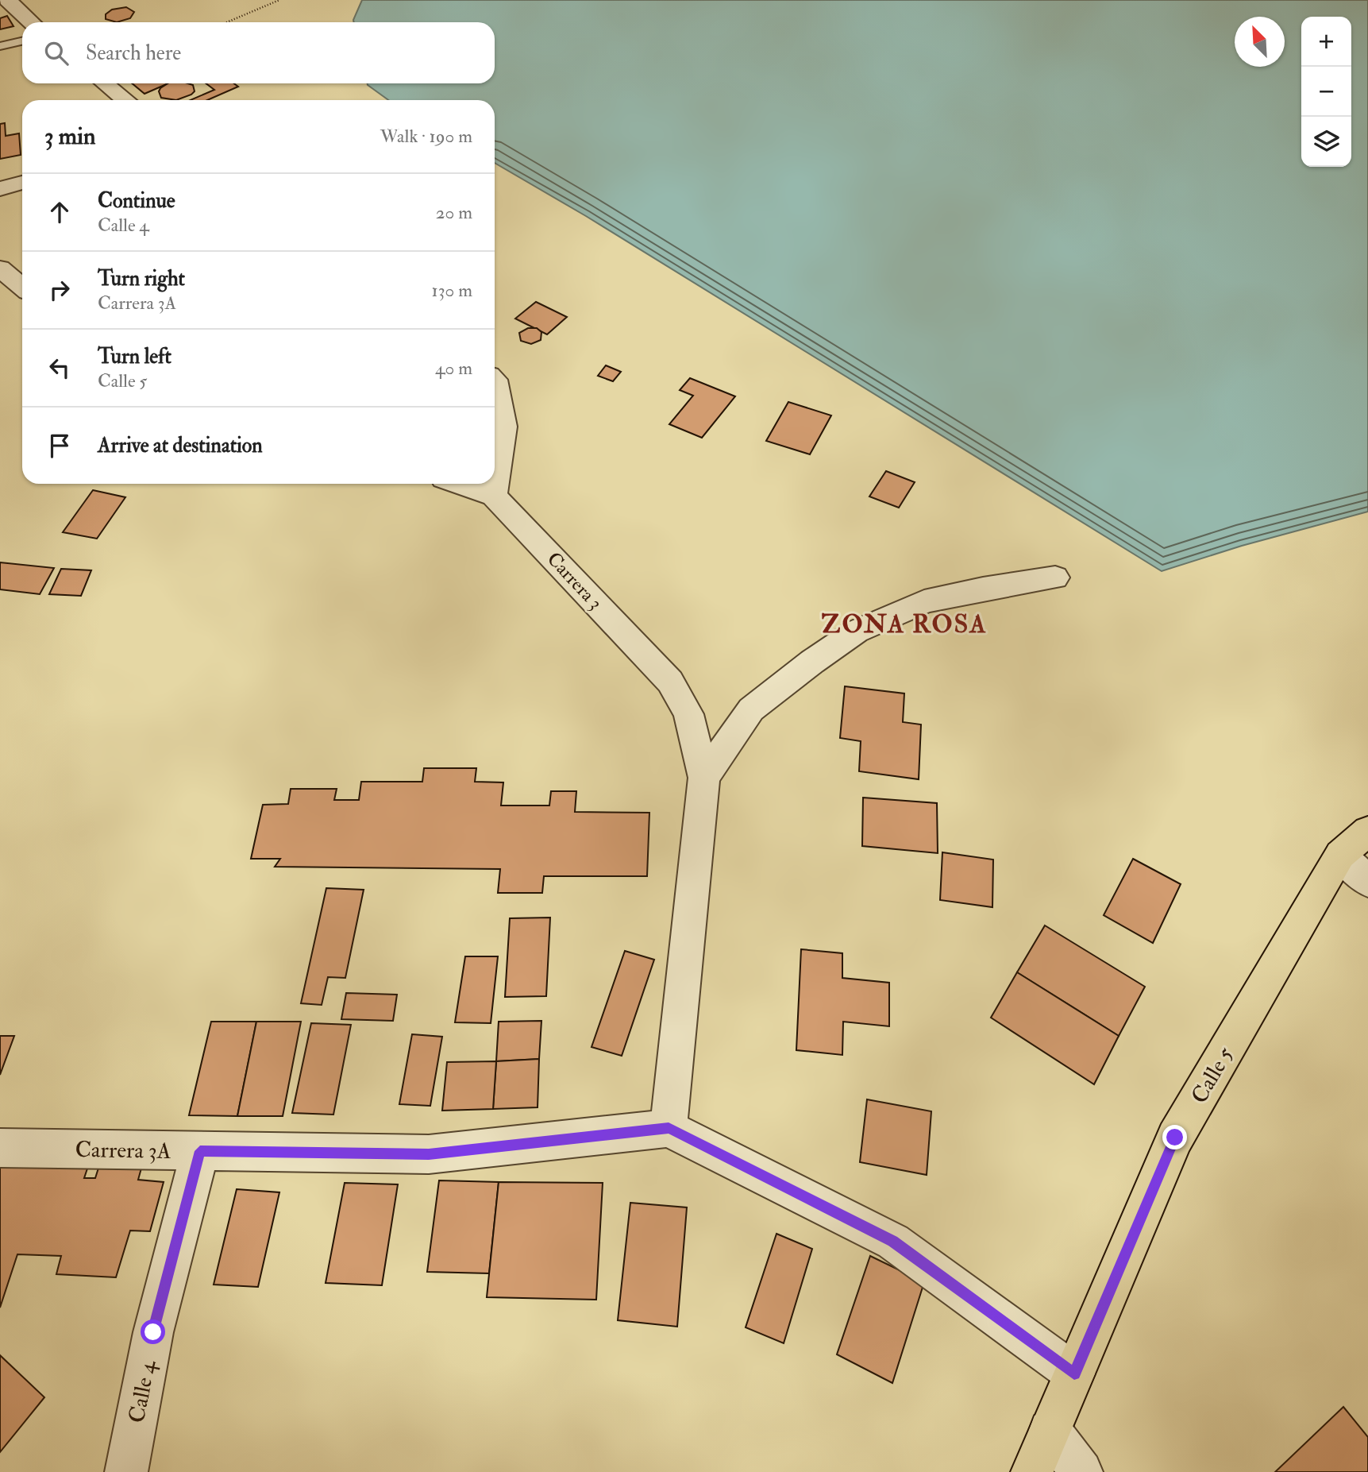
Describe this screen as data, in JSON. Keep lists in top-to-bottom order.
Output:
{
  "streets": {
    "main road": ["Calle 5"],
    "street": ["Carrera 3", "Carrera 3A", "Calle 4"]
  },
  "crossings": [
    ["Carrera 3A", "Calle 4"]
  ],
  "districts": ["ZONA ROSA"],
  "north": "top left",
  "page": {
    "map_buttons": ["+", "−"],
    "search": "Search here",
    "heading": ["3 min", "Walk · 190 m"],
    "list": [
      ["Continue", "Calle 4", "20 m"],
      ["Turn right", "Carrera 3A", "130 m"],
      ["Turn left", "Calle 5", "40 m"],
      "Arrive at destination"
    ]
  }
}
